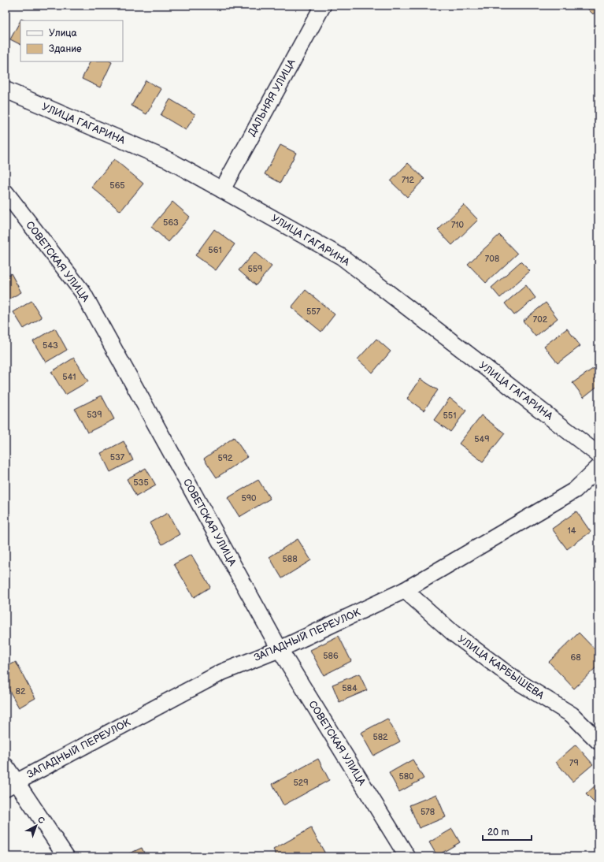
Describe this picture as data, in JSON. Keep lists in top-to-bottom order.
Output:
{
  "streets": {
    "street": [
      "ДАЛЬНЯЯ УЛИЦА",
      "УЛИЦА ГАГАРИНА",
      "СОВЕТСКАЯ УЛИЦА",
      "ЗАПАДНЫЙ ПЕРЕУЛОК",
      "УЛИЦА КАРБЫШЕВА"
    ]
  },
  "crossings": [
    ["ДАЛЬНЯЯ УЛИЦА", "УЛИЦА ГАГАРИНА"],
    ["СОВЕТСКАЯ УЛИЦА", "ЗАПАДНЫЙ ПЕРЕУЛОК"],
    ["ЗАПАДНЫЙ ПЕРЕУЛОК", "УЛИЦА КАРБЫШЕВА"]
  ],
  "house_numbers": [
    "712",
    "565",
    "563",
    "710",
    "561",
    "708",
    "559",
    "557",
    "702",
    "543",
    "541",
    "539",
    "551",
    "549",
    "537",
    "592",
    "535",
    "590",
    "14",
    "588",
    "586",
    "68",
    "584",
    "82",
    "582",
    "79",
    "580",
    "529",
    "578"
  ],
  "legend": ["Улица", "Здание"],
  "scale_bar": "20 m",
  "north": "top right"
}
